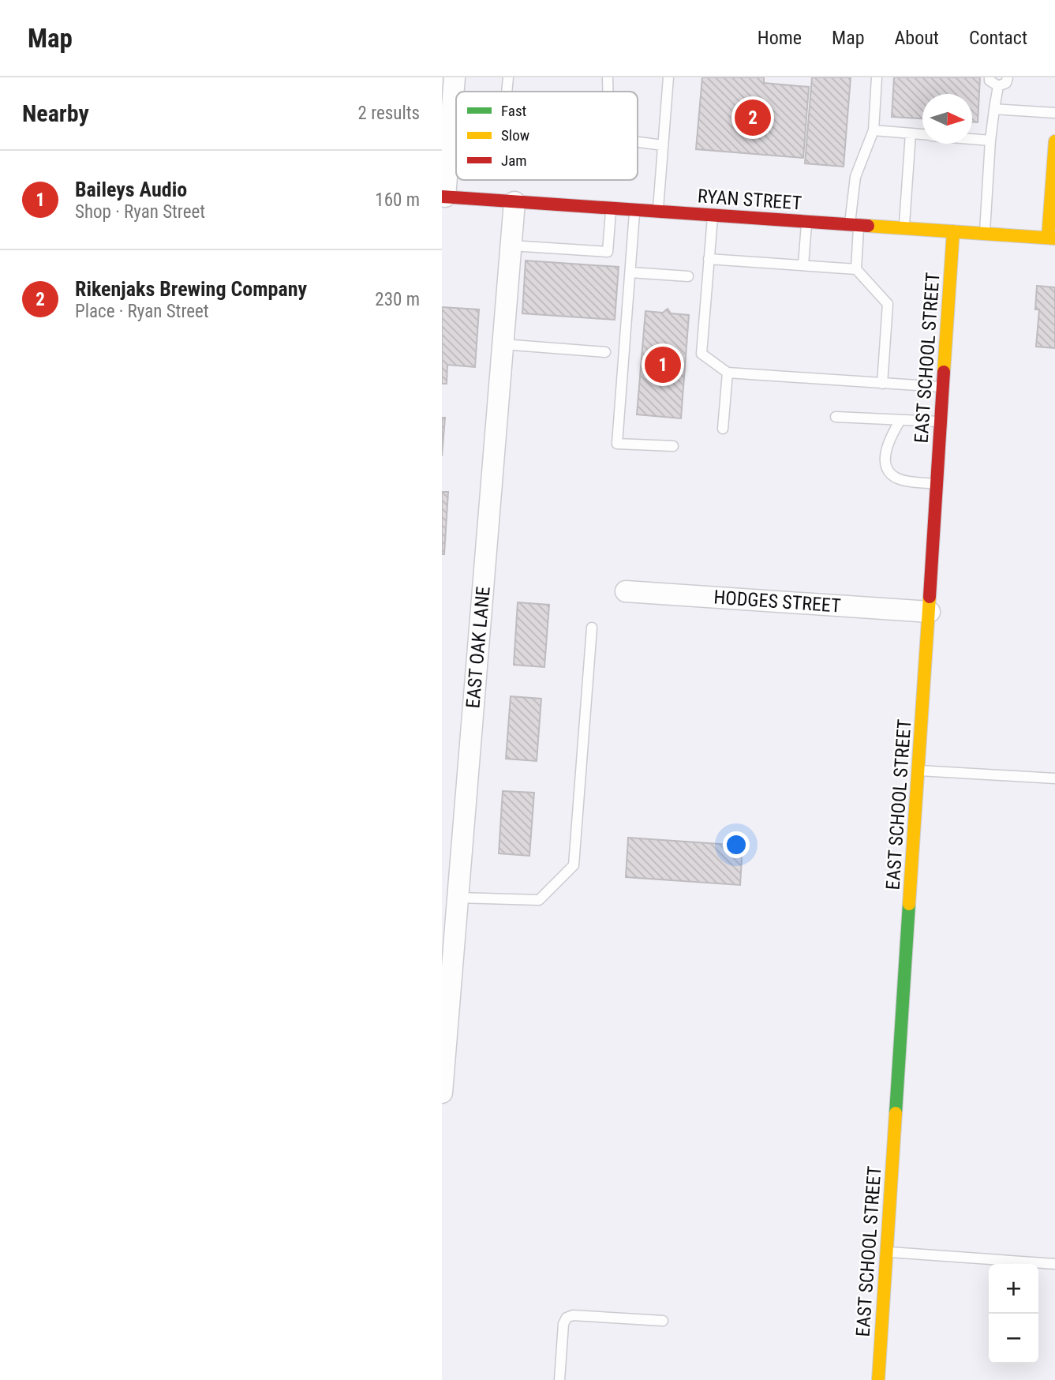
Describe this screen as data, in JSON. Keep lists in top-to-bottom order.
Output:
{
  "streets": {
    "street": [
      "RYAN STREET",
      "EAST SCHOOL STREET",
      "HODGES STREET",
      "EAST OAK LANE"
    ]
  },
  "crossings": [
    ["RYAN STREET", "EAST SCHOOL STREET"],
    ["RYAN STREET", "EAST OAK LANE"],
    ["EAST SCHOOL STREET", "HODGES STREET"]
  ],
  "legend": ["Fast", "Slow", "Jam"],
  "north": "right",
  "page": {
    "header": "Map",
    "nav": [
      "Home",
      "Map",
      "About",
      "Contact"
    ],
    "heading": ["Nearby", "2 results"],
    "pins": ["2", "1"],
    "list": [
      {
        "mark": "1",
        "name": "Baileys Audio",
        "note": "Shop · Ryan Street",
        "value": "160 m"
      },
      {
        "mark": "2",
        "name": "Rikenjaks Brewing Company",
        "note": "Place · Ryan Street",
        "value": "230 m"
      }
    ],
    "map_buttons": ["+", "−"]
  }
}
